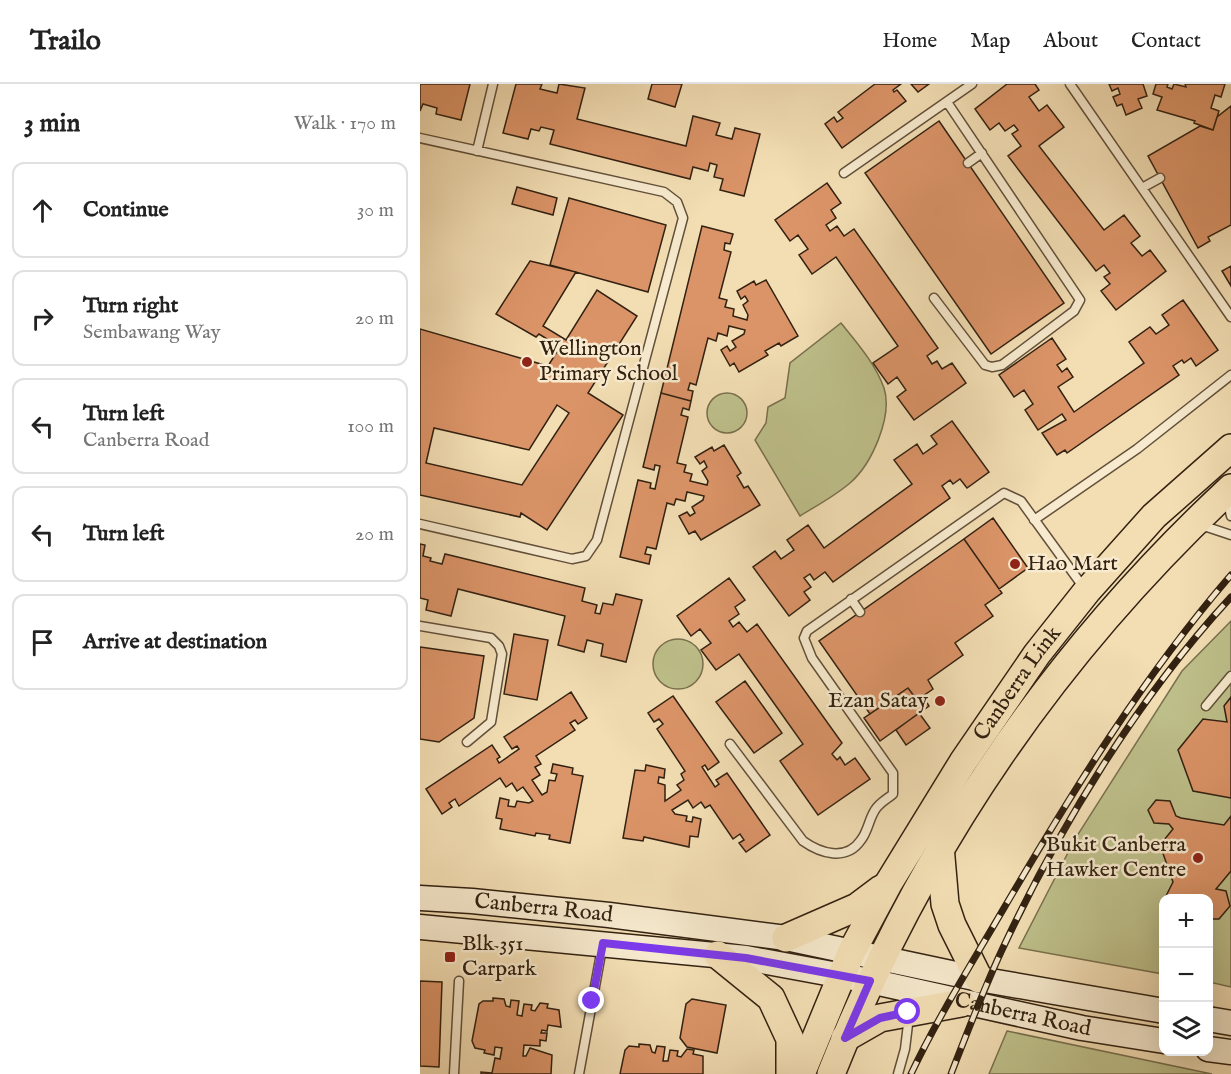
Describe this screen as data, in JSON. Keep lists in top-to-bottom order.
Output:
{
  "streets": {
    "main road": ["Canberra Link", "Canberra Road"]
  },
  "crossings": [
    ["Canberra Link", "Canberra Road"]
  ],
  "places": {
    "other": [
      "Wellington Primary School",
      "Hao Mart",
      "Ezan Satay",
      "Bukit Canberra Hawker Centre"
    ],
    "transit": ["Blk 351 Carpark"]
  },
  "page": {
    "header": "Trailo",
    "nav": [
      "Home",
      "Map",
      "About",
      "Contact"
    ],
    "heading": ["3 min", "Walk · 170 m"],
    "list": [
      ["Continue", "30 m"],
      ["Turn right", "Sembawang Way", "20 m"],
      ["Turn left", "Canberra Road", "100 m"],
      ["Turn left", "20 m"],
      "Arrive at destination"
    ],
    "map_buttons": ["+", "−"]
  }
}
